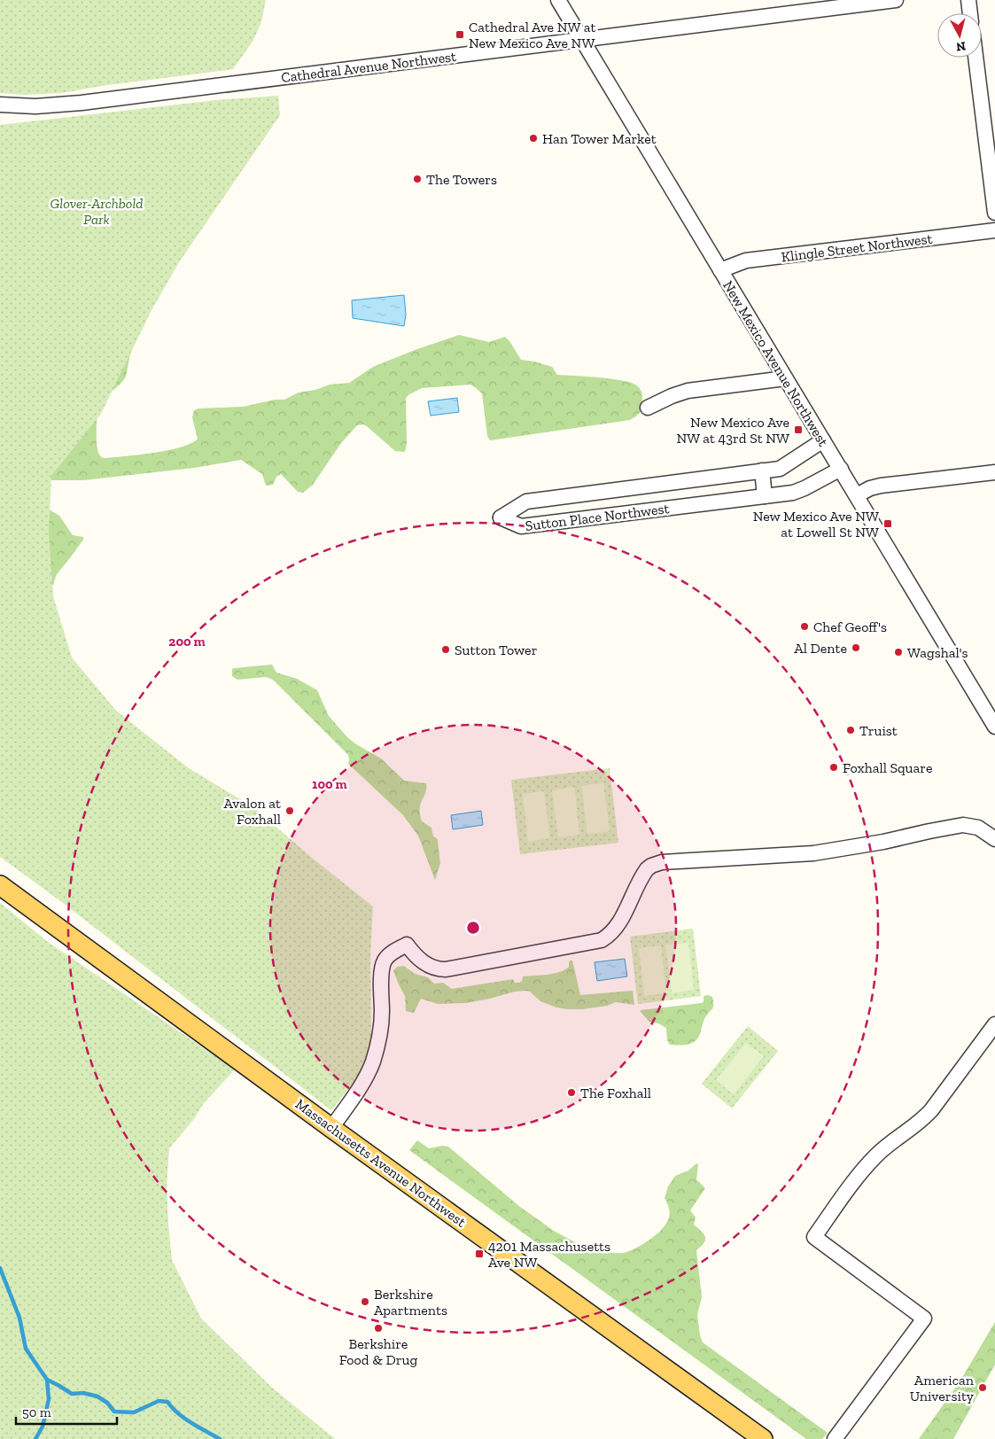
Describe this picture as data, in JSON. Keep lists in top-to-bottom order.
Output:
{
  "streets": {
    "main road": ["Massachusetts Avenue Northwest"],
    "street": [
      "Cathedral Avenue Northwest",
      "Klingle Street Northwest",
      "New Mexico Avenue Northwest",
      "Sutton Place Northwest"
    ]
  },
  "crossings": [
    ["Cathedral Avenue Northwest", "New Mexico Avenue Northwest"],
    ["Klingle Street Northwest", "New Mexico Avenue Northwest"],
    ["New Mexico Avenue Northwest", "Sutton Place Northwest"]
  ],
  "parks": ["Glover-Archbold Park"],
  "places": {
    "transit": [
      "Cathedral Ave NW at New Mexico Ave NW",
      "New Mexico Ave NW at 43rd St NW",
      "New Mexico Ave NW at Lowell St NW",
      "4201 Massachusetts Ave NW"
    ],
    "other": [
      "Han Tower Market",
      "The Towers",
      "Chef Geoff's",
      "Al Dente",
      "Sutton Tower",
      "Wagshal's",
      "Truist",
      "Foxhall Square",
      "Avalon at Foxhall",
      "The Foxhall",
      "Berkshire Apartments",
      "Berkshire Food & Drug",
      "American University"
    ]
  },
  "scale_bar": "50 m",
  "north": "bottom",
  "rings": ["200 m", "100 m"]
}
